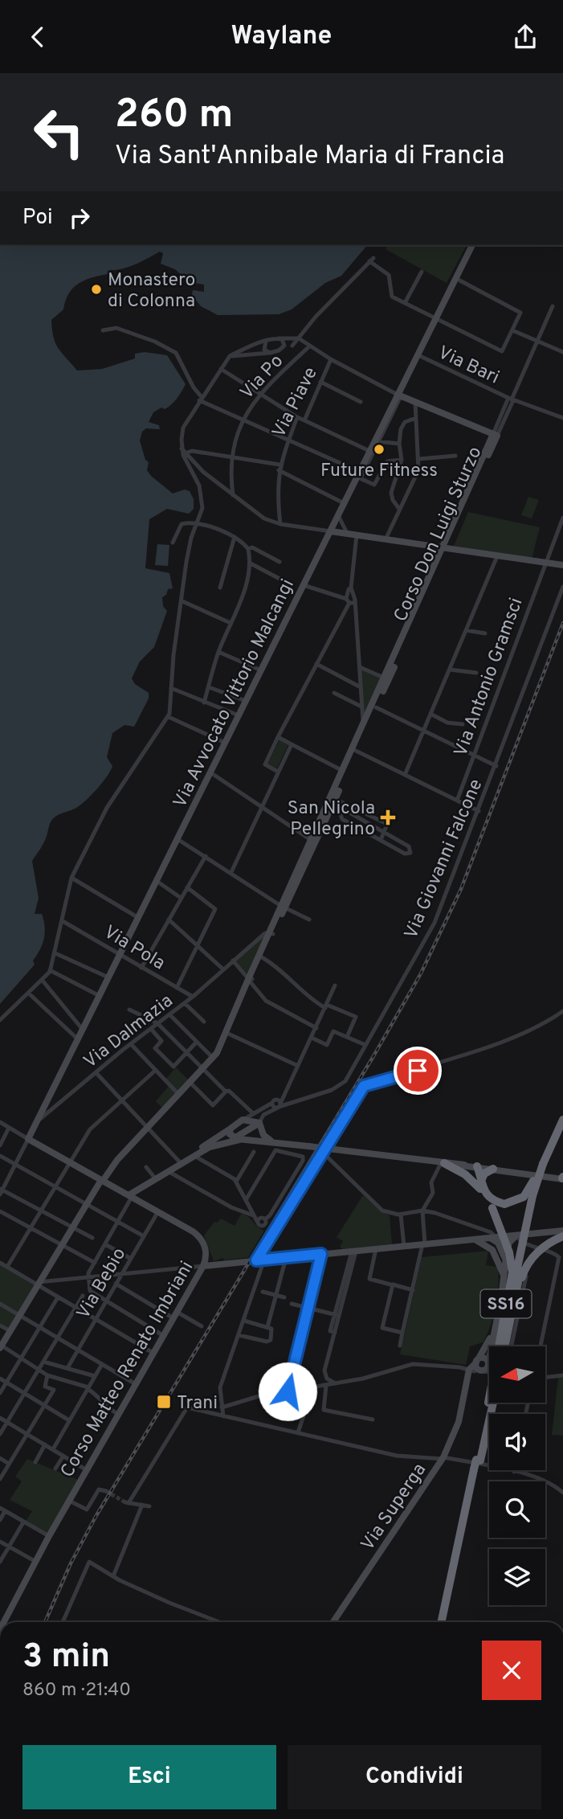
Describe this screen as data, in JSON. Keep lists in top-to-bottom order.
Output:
{
  "streets": {
    "highway": ["SS16"],
    "street": [
      "Via Bari",
      "Via Po",
      "Via Piave",
      "Corso Don Luigi Sturzo",
      "Via Antonio Gramsci",
      "Via Avvocato Vittorio Malcangi",
      "Via Giovanni Falcone",
      "Via Pola",
      "Via Dalmazia",
      "Via Bebio",
      "Corso Matteo Renato Imbriani",
      "Via Superga"
    ]
  },
  "crossings": [
    ["Via Bari", "Corso Don Luigi Sturzo"],
    ["Via Bari", "Via Avvocato Vittorio Malcangi"],
    ["Via Avvocato Vittorio Malcangi", "Via Pola"],
    ["Via Avvocato Vittorio Malcangi", "Via Dalmazia"],
    ["Via Avvocato Vittorio Malcangi", "Corso Matteo Renato Imbriani"],
    ["Via Pola", "Via Dalmazia"],
    ["Via Bebio", "Corso Matteo Renato Imbriani"]
  ],
  "places": {
    "other": ["Monastero di Colonna", "Future Fitness"],
    "health": ["San Nicola Pellegrino"],
    "transit": ["Trani"]
  },
  "north": "left",
  "page": {
    "header": "Waylane",
    "turn": ["260 m", "Via Sant'Annibale Maria di Francia"],
    "then": "Poi",
    "heading": ["3 min", "860 m · 21:40"],
    "buttons": ["Esci", "Condividi"]
  }
}
